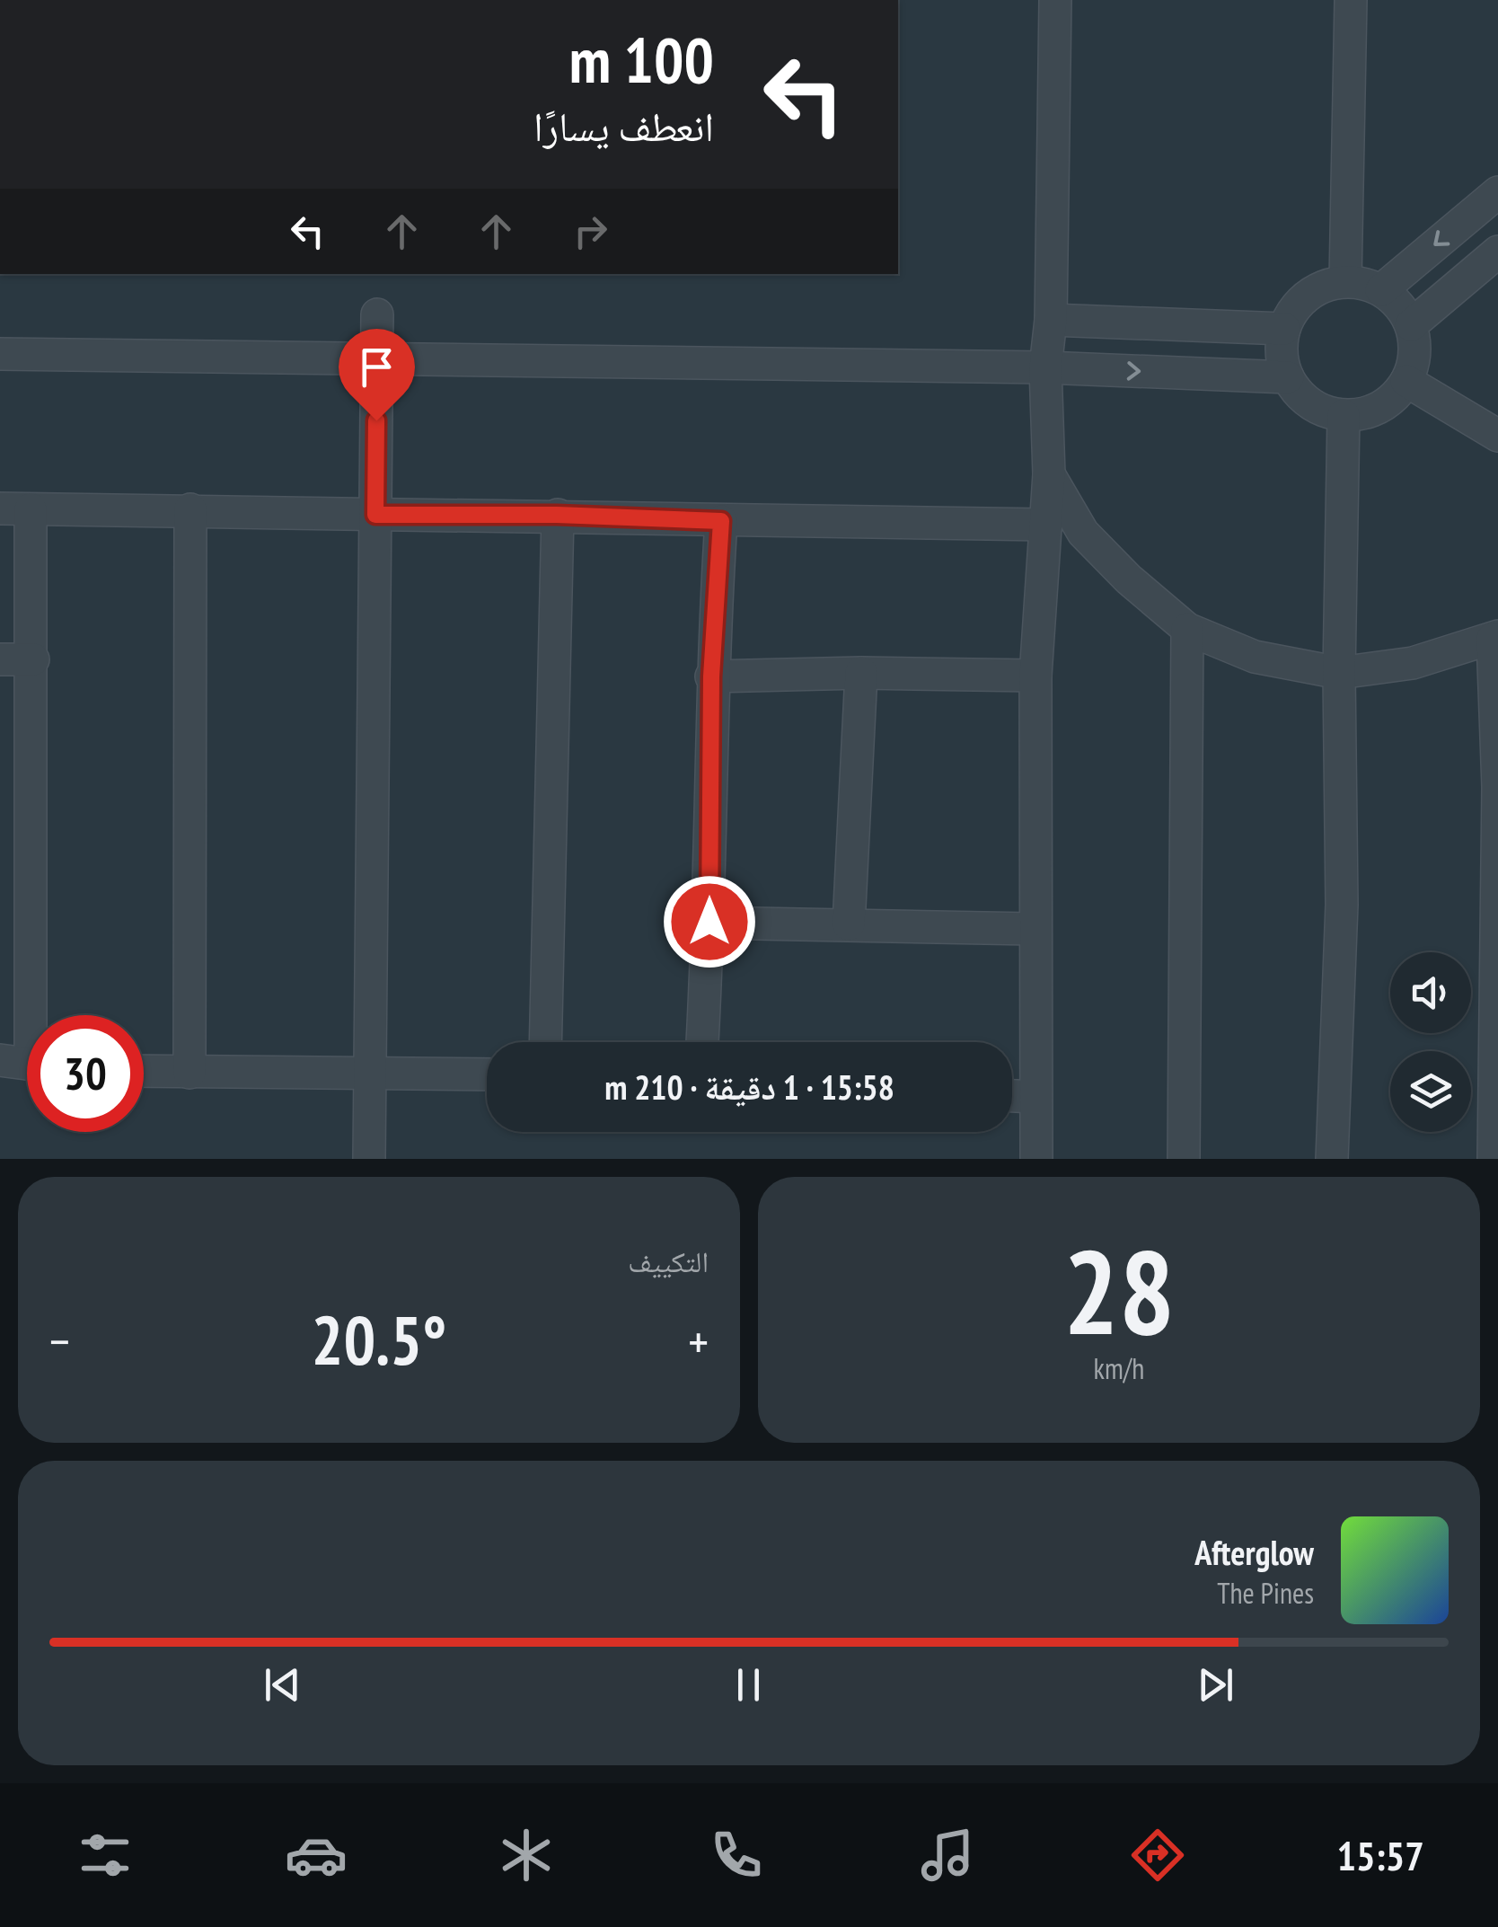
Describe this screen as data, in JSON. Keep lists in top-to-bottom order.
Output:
{
  "page": {
    "turn": ["100 m", "انعطف يسارًا"],
    "limit": "30",
    "trip": "15:58 · 1 دقيقة · 210 m",
    "tile": [
      ["28", "km/h"],
      "التكييف"
    ],
    "heat": ["−", "20.5°", "+"],
    "song": ["Afterglow", "The Pines"],
    "tabs": "15:57"
  }
}
